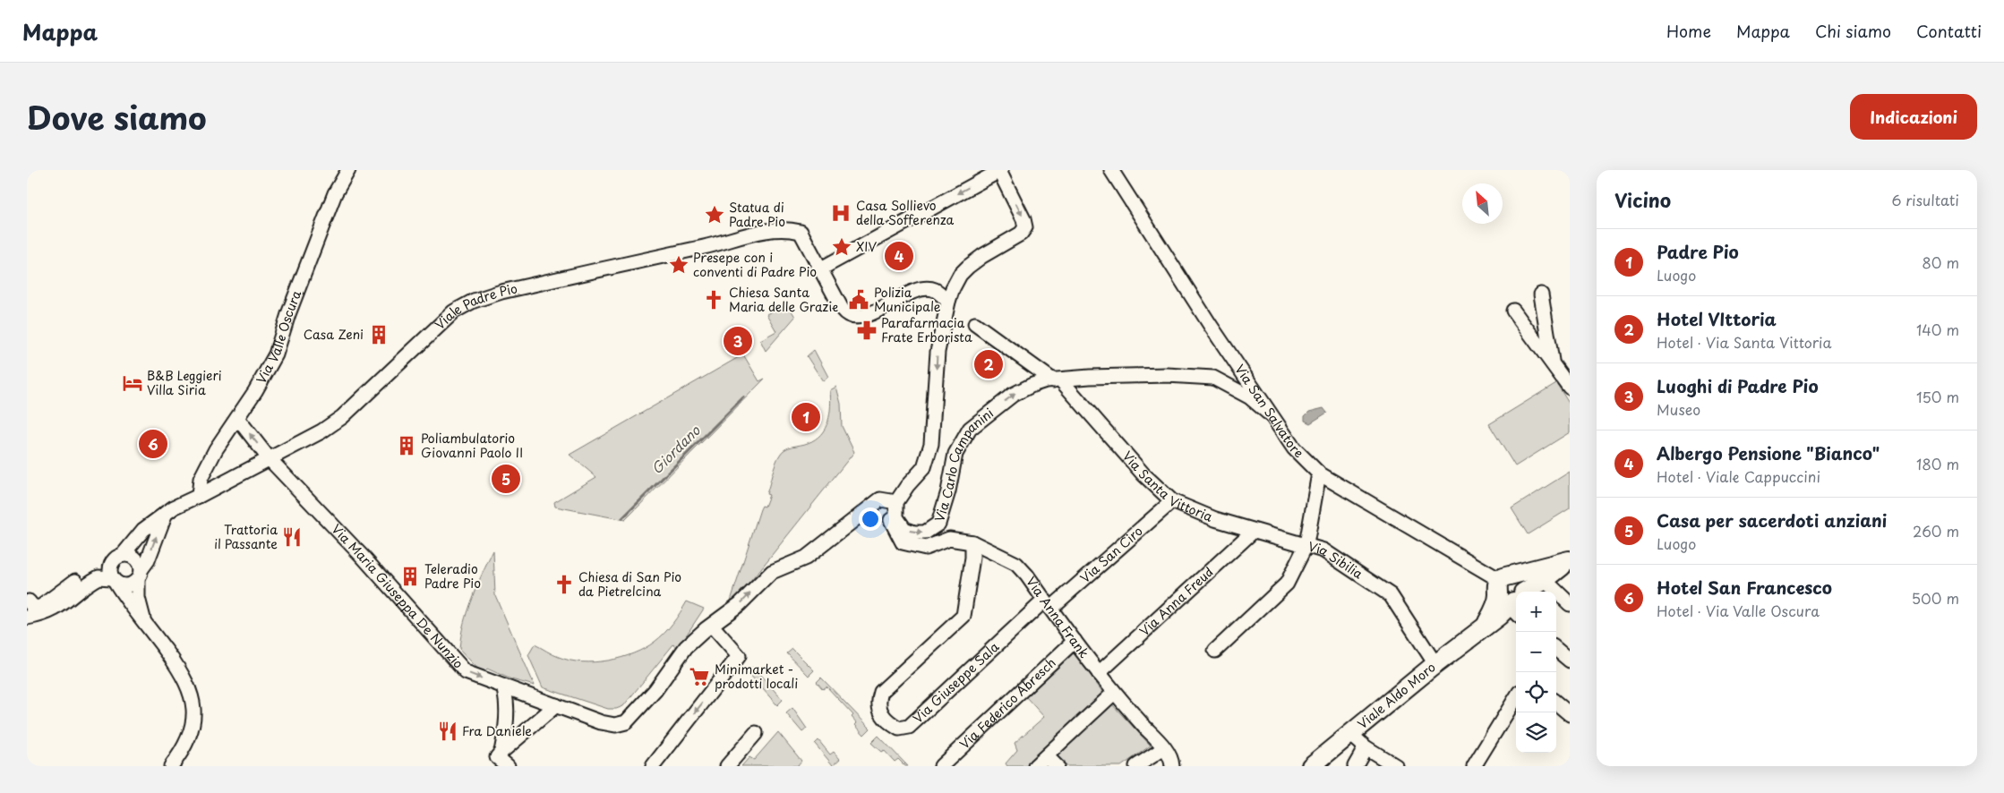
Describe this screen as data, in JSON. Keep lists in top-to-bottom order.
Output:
{
  "streets": {
    "main road": ["Viale Aldo Moro"],
    "street": [
      "Viale Padre Pio",
      "Via Valle Oscura",
      "Via San Salvatore",
      "Via Carlo Campanini",
      "Via Santa Vittoria",
      "Via San Ciro",
      "Via Sibilia",
      "Via Maria Giuseppa De Nunzio",
      "Via Anna Freud",
      "Via Anna Frank",
      "Via Giuseppe Sala",
      "Via Federico Abresch"
    ]
  },
  "crossings": [
    ["Viale Padre Pio", "Via Valle Oscura"],
    ["Viale Padre Pio", "Via Maria Giuseppa De Nunzio"],
    ["Via Valle Oscura", "Via Maria Giuseppa De Nunzio"],
    ["Via San Salvatore", "Via Carlo Campanini"],
    ["Via San Salvatore", "Viale Aldo Moro"],
    ["Via Carlo Campanini", "Via Santa Vittoria"],
    ["Via Santa Vittoria", "Via San Ciro"],
    ["Via Santa Vittoria", "Via Sibilia"],
    ["Via Santa Vittoria", "Via Anna Freud"],
    ["Via San Ciro", "Via Anna Frank"],
    ["Via San Ciro", "Via Giuseppe Sala"],
    ["Via Sibilia", "Viale Aldo Moro"],
    ["Via Anna Freud", "Via Anna Frank"],
    ["Via Anna Frank", "Via Giuseppe Sala"],
    ["Via Anna Frank", "Via Federico Abresch"]
  ],
  "water": ["Giordano"],
  "places": {
    "hospital": ["Casa Sollievo della Sofferenza"],
    "place": ["Statua di Padre Pio", "XIV", "Presepe con i conventi di Padre Pio"],
    "church": ["Chiesa Santa Maria delle Grazie", "Chiesa di San Pio da Pietrelcina"],
    "public building": ["Polizia Municipale"],
    "pharmacy": ["Parafarmacia Frate Erborista"],
    "building": ["Casa Zeni", "Poliambulatorio Giovanni Paolo II", "Teleradio Padre Pio"],
    "hotel": ["B&B Leggieri Villa Siria"],
    "restaurant": ["Trattoria il Passante", "Fra Daniele"],
    "supermarket": ["Minimarket - prodotti locali"]
  },
  "north": "top left",
  "page": {
    "header": "Mappa",
    "nav": [
      "Home",
      "Mappa",
      "Chi siamo",
      "Contatti"
    ],
    "title": "Dove siamo",
    "buttons": "Indicazioni",
    "heading": ["Vicino", "6 risultati"],
    "list": [
      {
        "mark": "1",
        "name": "Padre Pio",
        "note": "Luogo",
        "value": "80 m"
      },
      {
        "mark": "2",
        "name": "Hotel VIttoria",
        "note": "Hotel · Via Santa Vittoria",
        "value": "140 m"
      },
      {
        "mark": "3",
        "name": "Luoghi di Padre Pio",
        "note": "Museo",
        "value": "150 m"
      },
      {
        "mark": "4",
        "name": "Albergo Pensione \"Bianco\"",
        "note": "Hotel · Viale Cappuccini",
        "value": "180 m"
      },
      {
        "mark": "5",
        "name": "Casa per sacerdoti anziani",
        "note": "Luogo",
        "value": "260 m"
      },
      {
        "mark": "6",
        "name": "Hotel San Francesco",
        "note": "Hotel · Via Valle Oscura",
        "value": "500 m"
      }
    ],
    "pins": [
      "4",
      "3",
      "2",
      "1",
      "6",
      "5"
    ],
    "map_buttons": ["+", "−"]
  }
}
